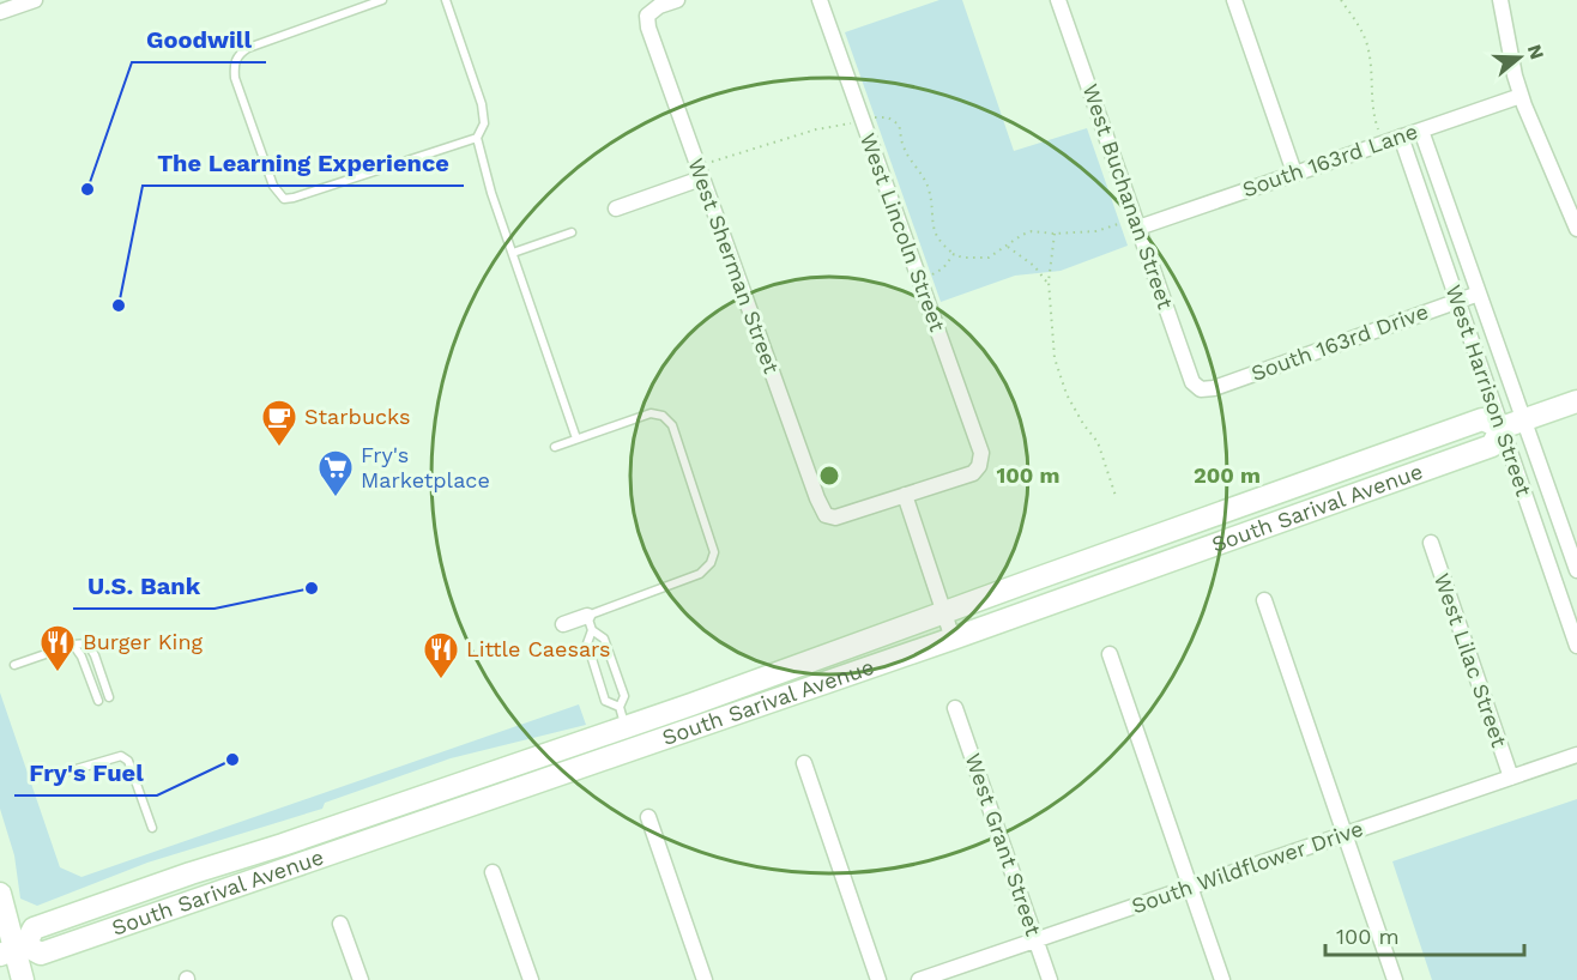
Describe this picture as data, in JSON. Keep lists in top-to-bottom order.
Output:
{
  "streets": {
    "main road": ["South Sarival Avenue"],
    "street": [
      "South 163rd Lane",
      "West Buchanan Street",
      "West Lincoln Street",
      "West Sherman Street",
      "South 163rd Drive",
      "West Harrison Street",
      "West Lilac Street",
      "West Grant Street",
      "South Wildflower Drive"
    ]
  },
  "crossings": [
    ["South 163rd Lane", "West Buchanan Street"],
    ["South 163rd Lane", "West Harrison Street"],
    ["West Buchanan Street", "South 163rd Drive"],
    ["West Lincoln Street", "West Sherman Street"],
    ["South 163rd Drive", "West Harrison Street"],
    ["West Harrison Street", "South Sarival Avenue"],
    ["West Lilac Street", "South Wildflower Drive"],
    ["West Grant Street", "South Wildflower Drive"]
  ],
  "places": {
    "other": [
      "Goodwill",
      "The Learning Experience",
      "U.S. Bank",
      "Fry's Fuel"
    ],
    "cafe": ["Starbucks"],
    "supermarket": ["Fry's Marketplace"],
    "restaurant": ["Burger King", "Little Caesars"]
  },
  "scale_bar": "100 m",
  "north": "right",
  "rings": ["100 m", "200 m"]
}
